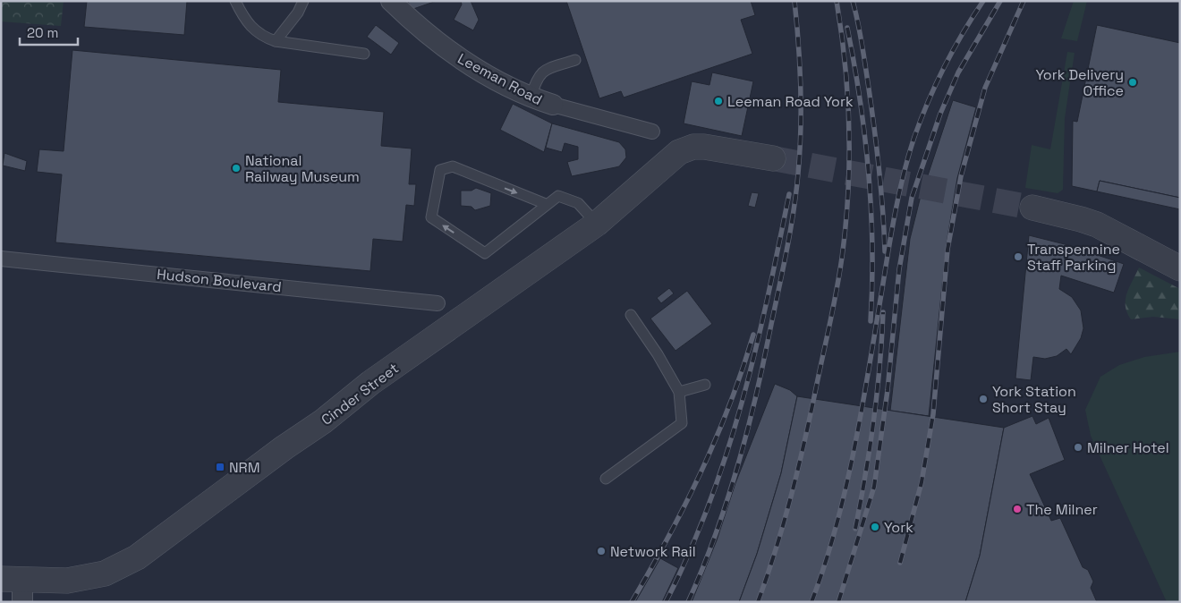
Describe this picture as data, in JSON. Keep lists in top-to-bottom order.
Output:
{
  "streets": {
    "street": ["Leeman Road", "Hudson Boulevard", "Cinder Street"]
  },
  "places": {
    "other": [
      "York Delivery Office",
      "Leeman Road York",
      "National Railway Museum",
      "Transpennine Staff Parking",
      "York Station Short Stay",
      "Milner Hotel",
      "The Milner",
      "York",
      "Network Rail"
    ],
    "transit": ["NRM"]
  },
  "scale_bar": "20 m"
}
